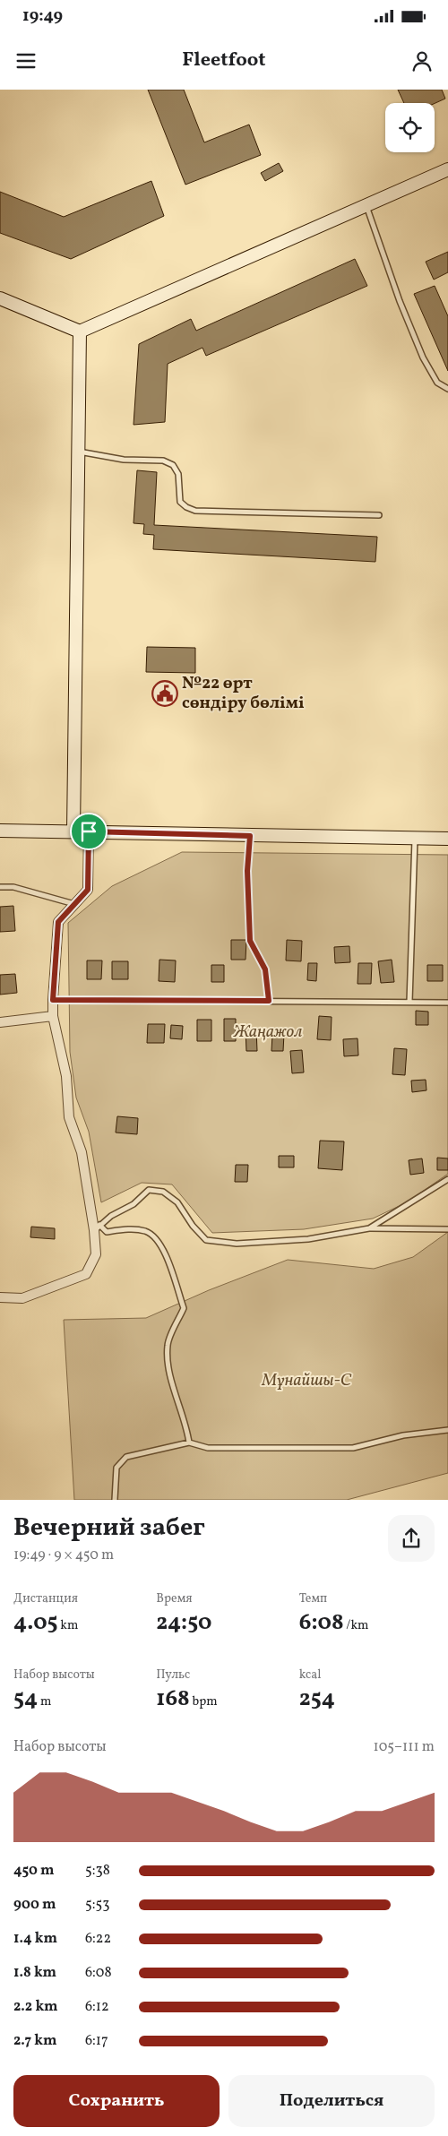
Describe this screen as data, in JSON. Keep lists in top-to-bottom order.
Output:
{
  "parks": ["Жаңажол", "Мұнайшы-С"],
  "places": {
    "public building": ["№22 өрт сөндіру бөлімі"]
  },
  "page": {
    "status": "19:49",
    "header": "Fleetfoot",
    "heading": ["Вечерний забег", "19:49 · 9 × 450 m"],
    "stats": [
      ["Дистанция", "4.05 km"],
      ["Время", "24:50"],
      ["Темп", "6:08 /km"],
      ["Набор высоты", "54 m"],
      ["Пульс", "168 bpm"],
      ["kcal", "254"]
    ],
    "chart": ["Набор высоты", "105–111 m"],
    "list": [
      {
        "name": "450 m",
        "note": "5:38"
      },
      {
        "name": "900 m",
        "note": "5:53"
      },
      {
        "name": "1.4 km",
        "note": "6:22"
      },
      {
        "name": "1.8 km",
        "note": "6:08"
      },
      {
        "name": "2.2 km",
        "note": "6:12"
      },
      {
        "name": "2.7 km",
        "note": "6:17"
      }
    ],
    "buttons": ["Сохранить", "Поделиться"]
  }
}
